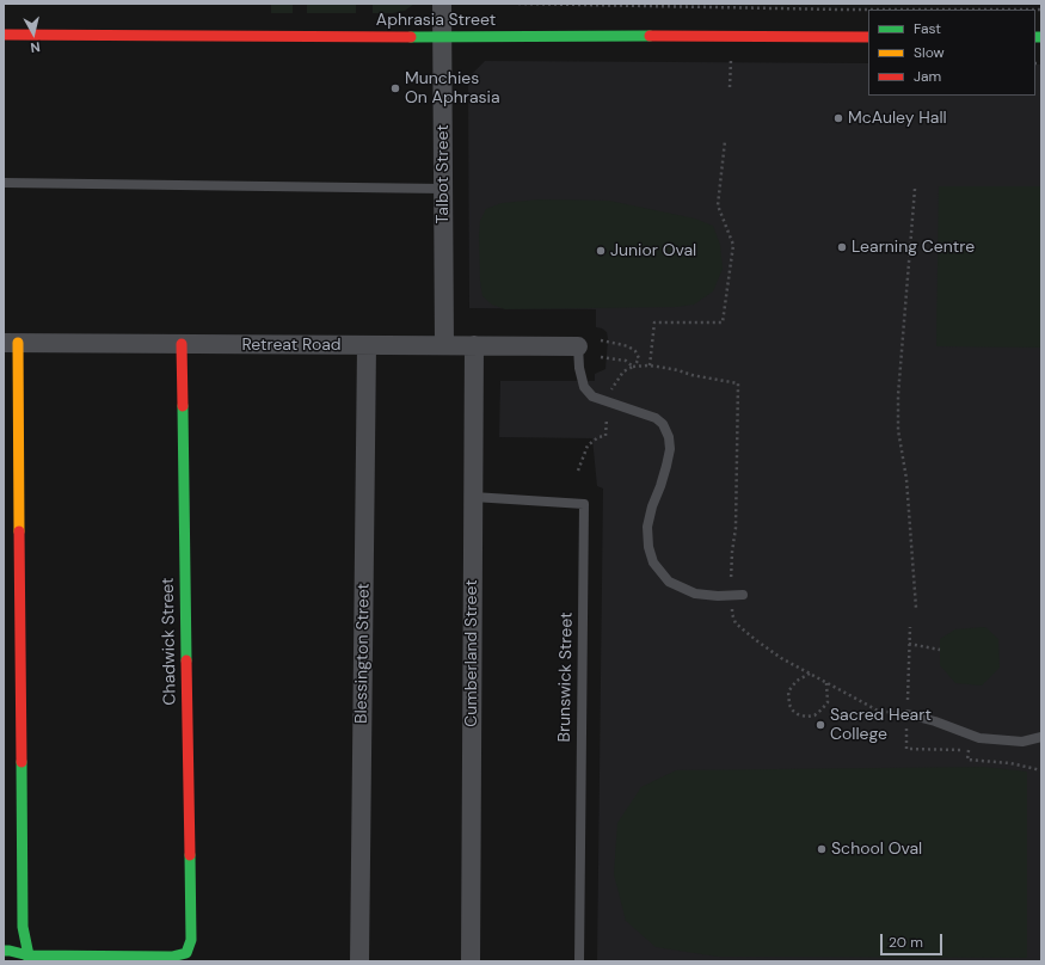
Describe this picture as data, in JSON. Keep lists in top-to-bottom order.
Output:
{
  "streets": {
    "street": [
      "Aphrasia Street",
      "Talbot Street",
      "Retreat Road",
      "Chadwick Street",
      "Blessington Street",
      "Cumberland Street"
    ],
    "lane": ["Brunswick Street"]
  },
  "crossings": [
    ["Aphrasia Street", "Talbot Street"],
    ["Talbot Street", "Retreat Road"],
    ["Retreat Road", "Chadwick Street"],
    ["Retreat Road", "Blessington Street"],
    ["Retreat Road", "Cumberland Street"],
    ["Cumberland Street", "Brunswick Street"]
  ],
  "places": [
    "Munchies On Aphrasia",
    "McAuley Hall",
    "Learning Centre",
    "Junior Oval",
    "Sacred Heart College",
    "School Oval"
  ],
  "legend": ["Fast", "Slow", "Jam"],
  "scale_bar": "20 m",
  "north": "bottom"
}
